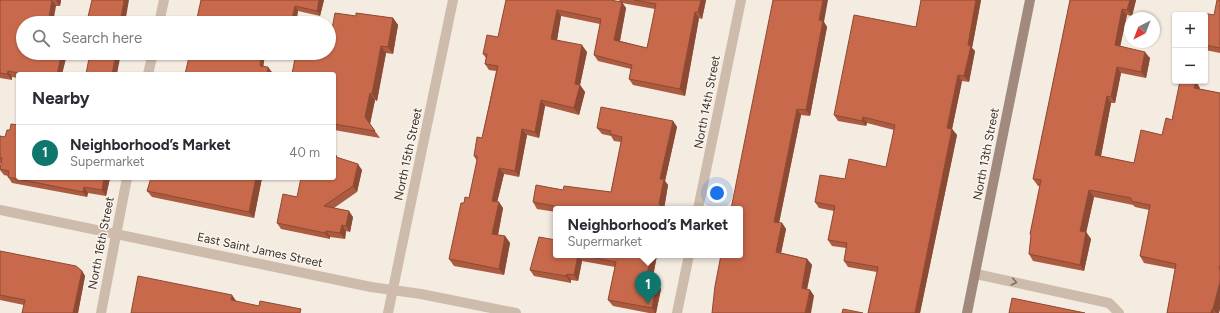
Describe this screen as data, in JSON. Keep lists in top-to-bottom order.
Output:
{
  "streets": {
    "main road": ["North 13th Street"],
    "street": [
      "North 14th Street",
      "North 15th Street",
      "North 16th Street",
      "East Saint James Street"
    ]
  },
  "crossings": [
    ["North 15th Street", "East Saint James Street"],
    ["North 16th Street", "East Saint James Street"]
  ],
  "north": "bottom left",
  "page": {
    "map_buttons": ["+", "−"],
    "search": "Search here",
    "heading": "Nearby",
    "list": [
      {
        "mark": "1",
        "name": "Neighborhood’s Market",
        "note": "Supermarket",
        "value": "40 m"
      }
    ],
    "popup": ["Neighborhood’s Market", "Supermarket"],
    "pins": "1"
  }
}
